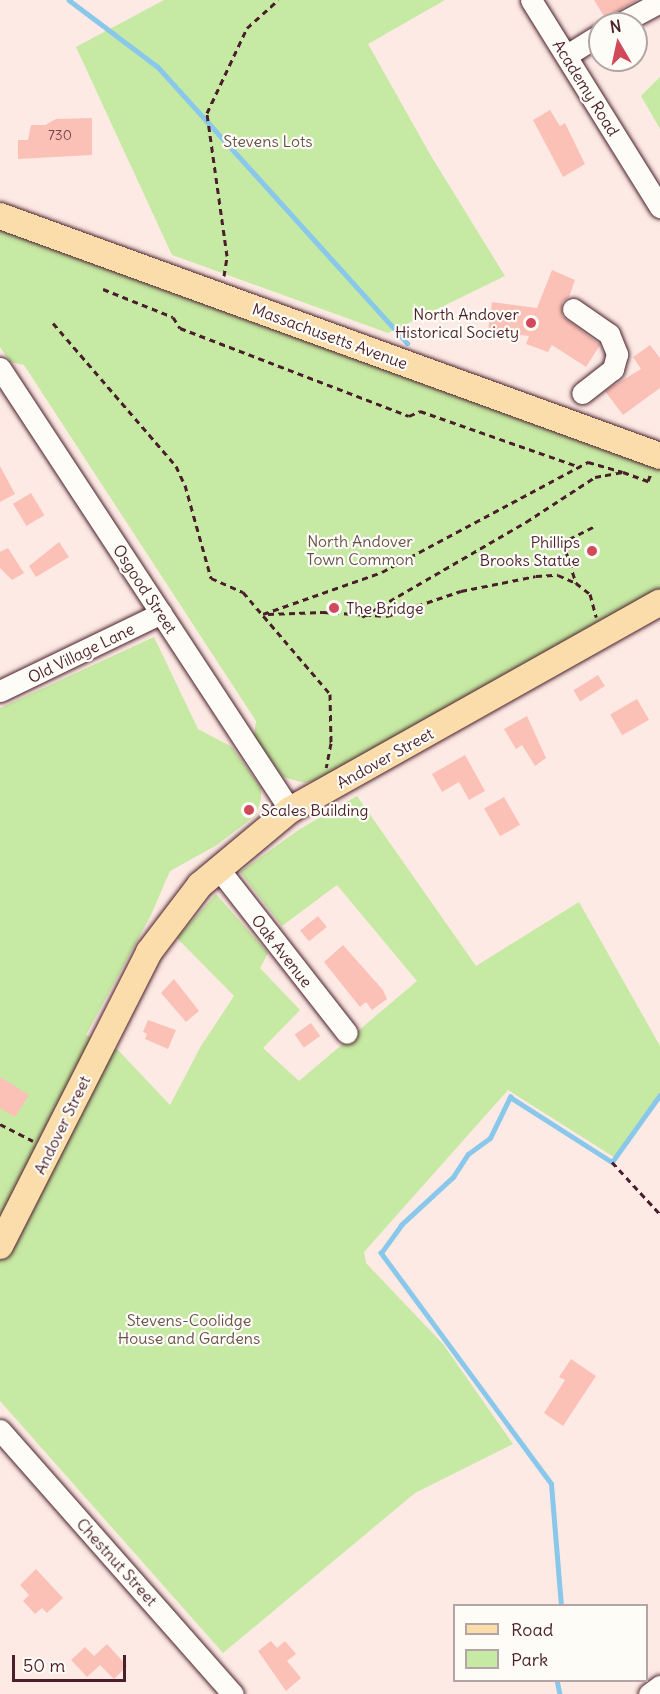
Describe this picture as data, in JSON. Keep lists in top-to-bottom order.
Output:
{
  "streets": {
    "main road": ["Massachusetts Avenue", "Andover Street"],
    "street": [
      "Academy Road",
      "Osgood Street",
      "Old Village Lane",
      "Oak Avenue",
      "Chestnut Street"
    ]
  },
  "crossings": [
    ["Osgood Street", "Old Village Lane"],
    ["Osgood Street", "Andover Street"],
    ["Andover Street", "Oak Avenue"]
  ],
  "parks": ["Stevens Lots", "North Andover Town Common", "Stevens-Coolidge House and Gardens"],
  "places": [
    "North Andover Historical Society",
    "Phillips Brooks Statue",
    "The Bridge",
    "Scales Building"
  ],
  "house_numbers": ["730"],
  "legend": ["Road", "Park"],
  "scale_bar": "50 m",
  "north": "top"
}
